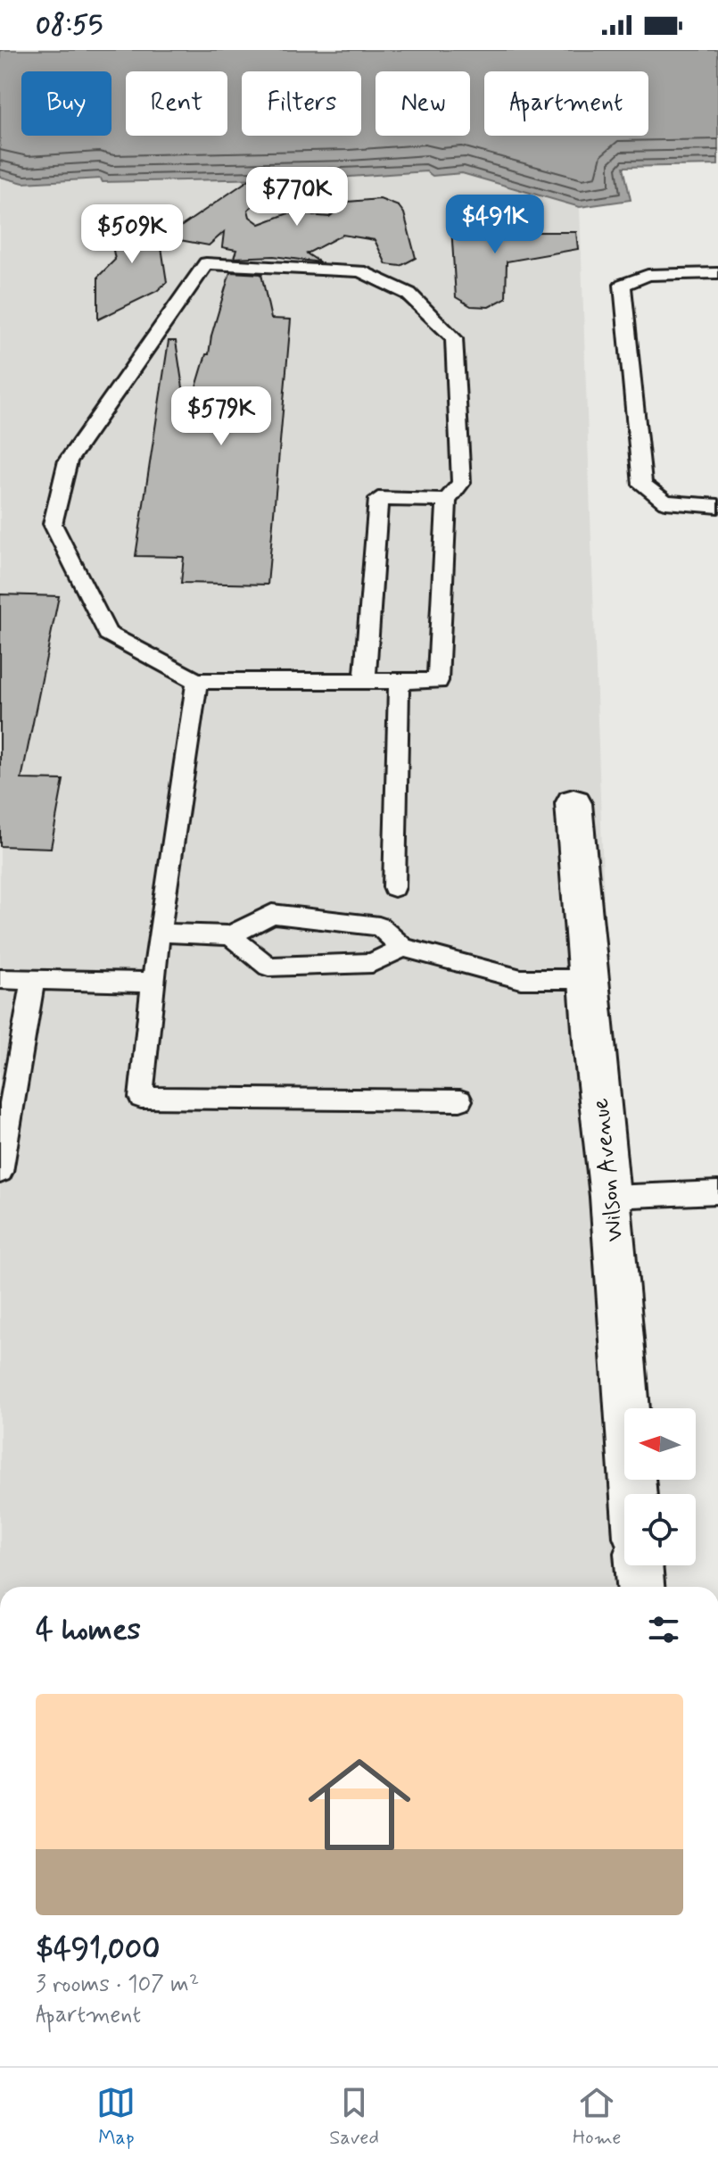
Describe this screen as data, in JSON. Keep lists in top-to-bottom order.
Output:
{
  "streets": {
    "street": ["Wilson Avenue"]
  },
  "north": "left",
  "page": {
    "status": "08:55",
    "chip": [
      "Buy",
      "Rent",
      "Filters",
      "New",
      "Apartment"
    ],
    "price": [
      "$770K",
      "$491K",
      "$509K",
      "$579K"
    ],
    "heading": "4 homes",
    "list": [
      {
        "name": "$491,000",
        "note": "3 rooms · 107 m² · Apartment"
      }
    ],
    "tabs": ["Map", "Saved", "Home"]
  }
}
